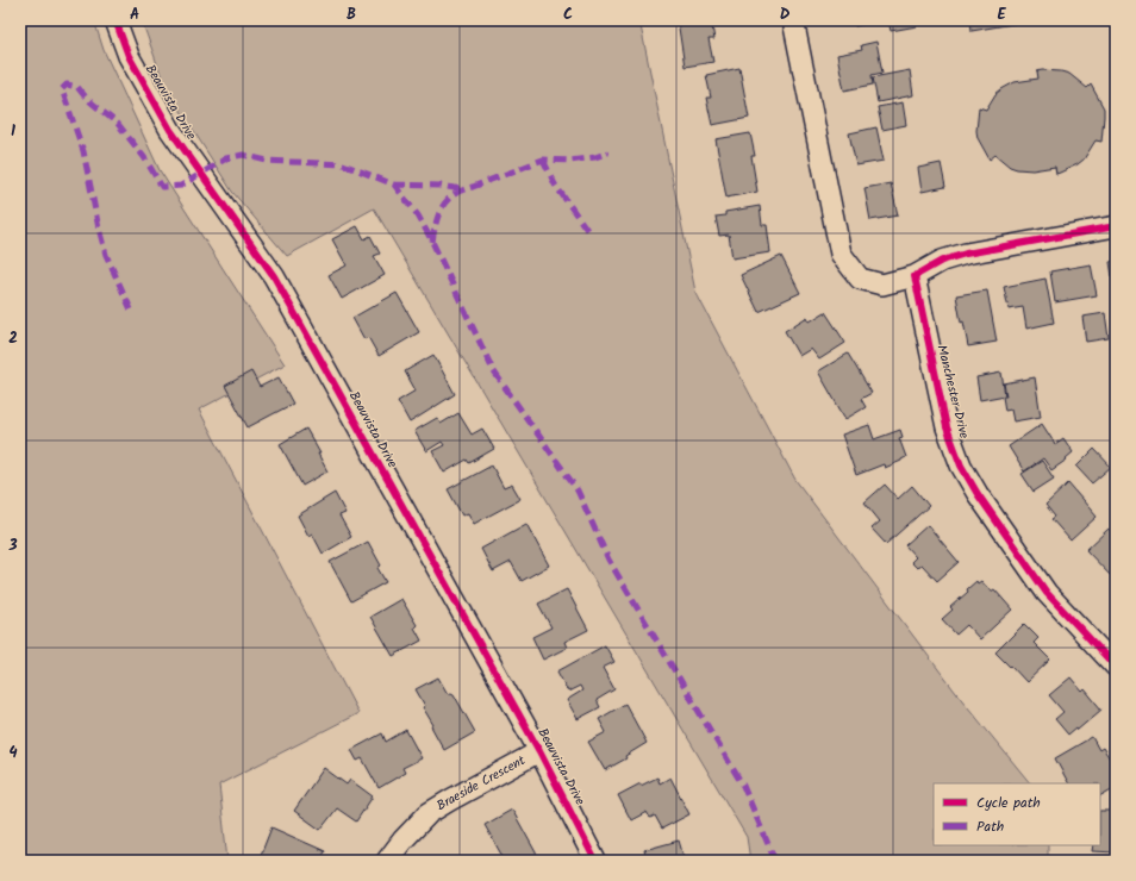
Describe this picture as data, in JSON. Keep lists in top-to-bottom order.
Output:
{
  "streets": {
    "street": ["Beauvista Drive", "Manchester Drive", "Braeside Crescent"]
  },
  "crossings": [
    ["Beauvista Drive", "Braeside Crescent"]
  ],
  "legend": ["Cycle path", "Path"],
  "grid": {
    "columns": [
      "A",
      "B",
      "C",
      "D",
      "E"
    ],
    "rows": [
      "1",
      "2",
      "3",
      "4"
    ]
  }
}
